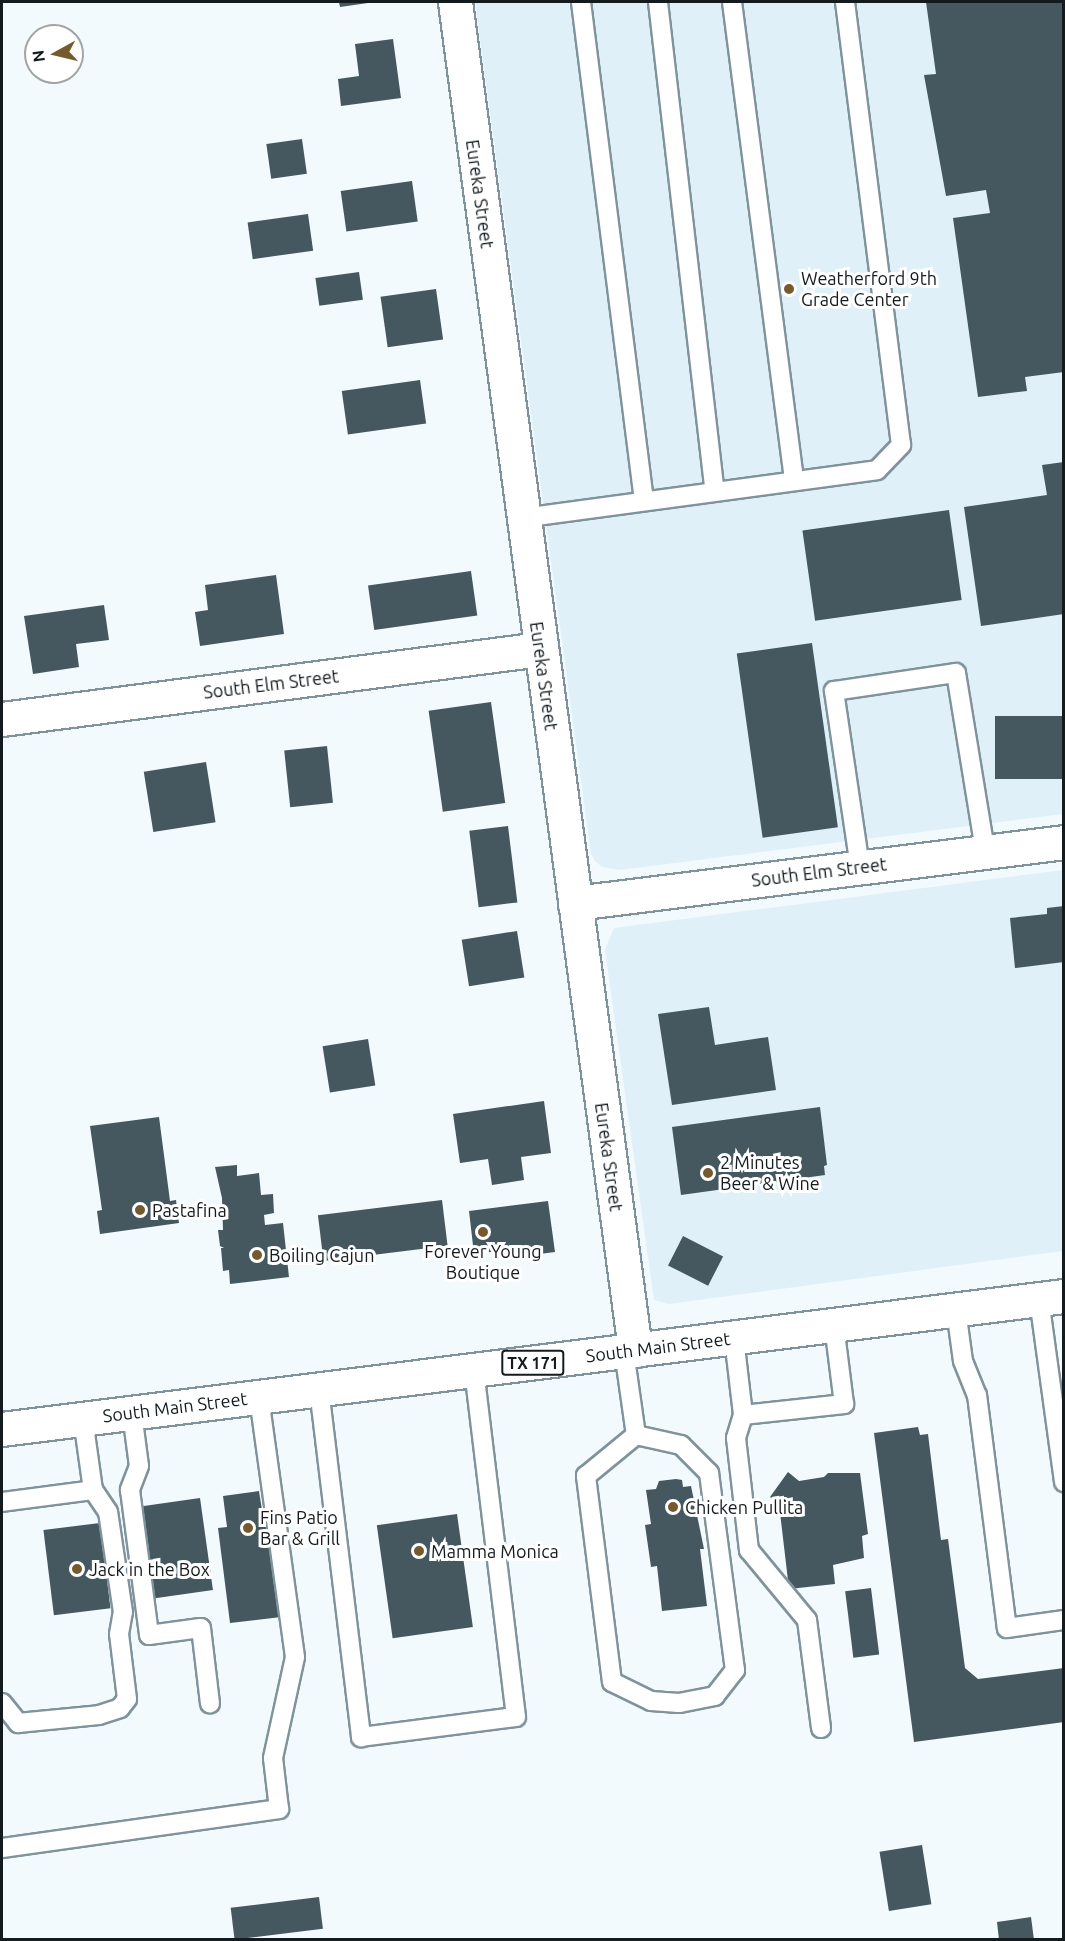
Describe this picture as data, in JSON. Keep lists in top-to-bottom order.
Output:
{
  "streets": {
    "street": [
      "Eureka Street",
      "South Elm Street",
      "South Main Street",
      "TX 171"
    ]
  },
  "crossings": [
    ["Eureka Street", "South Elm Street"],
    ["Eureka Street", "South Main Street"]
  ],
  "places": [
    "Weatherford 9th Grade Center",
    "2 Minutes Beer & Wine",
    "Pastafina",
    "Forever Young Boutique",
    "Boiling Cajun",
    "Chicken Pullita",
    "Fins Patio Bar & Grill",
    "Mamma Monica",
    "Jack in the Box"
  ],
  "north": "left"
}
